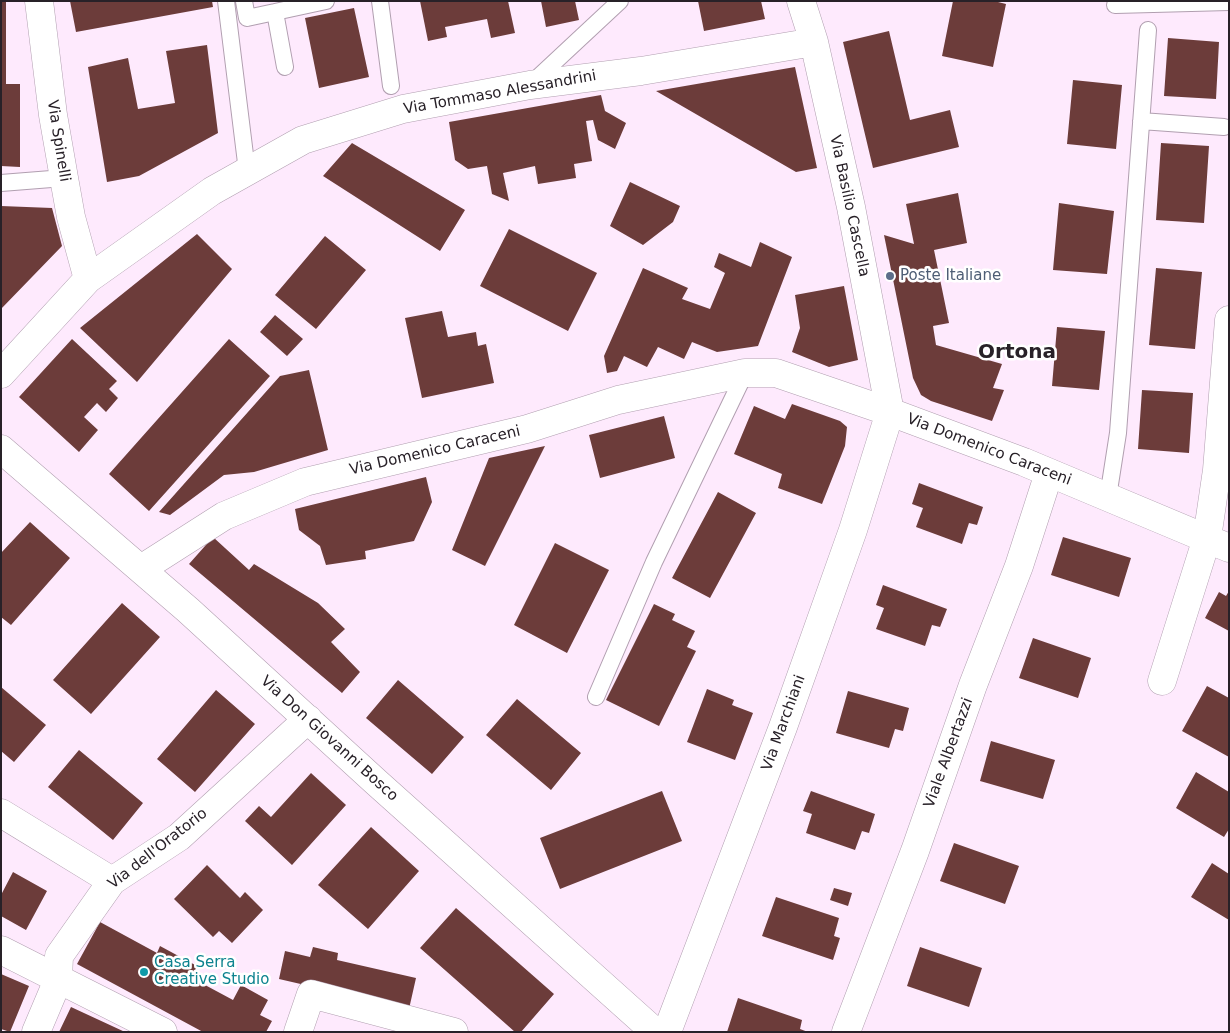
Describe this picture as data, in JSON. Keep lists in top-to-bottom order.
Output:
{
  "streets": {
    "street": [
      "Via Tommaso Alessandrini",
      "Via Spinelli",
      "Via Basilio Cascella",
      "Via Domenico Caraceni",
      "Via Marchiani",
      "Via Don Giovanni Bosco",
      "Viale Albertazzi",
      "Via dell'Oratorio"
    ]
  },
  "crossings": [
    ["Via Tommaso Alessandrini", "Via Spinelli"],
    ["Via Tommaso Alessandrini", "Via Basilio Cascella"],
    ["Via Basilio Cascella", "Via Domenico Caraceni"],
    ["Via Basilio Cascella", "Via Marchiani"],
    ["Via Domenico Caraceni", "Via Marchiani"],
    ["Via Domenico Caraceni", "Via Don Giovanni Bosco"],
    ["Via Domenico Caraceni", "Viale Albertazzi"],
    ["Via Don Giovanni Bosco", "Via dell'Oratorio"]
  ],
  "districts": ["Ortona"],
  "places": ["Poste Italiane", "Casa Serra Creative Studio"]
}
